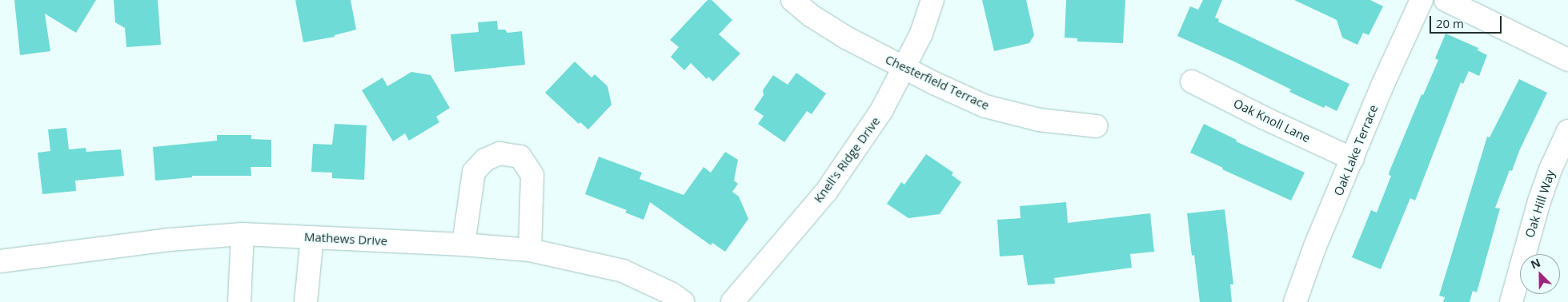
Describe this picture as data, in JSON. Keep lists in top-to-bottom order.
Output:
{
  "streets": {
    "street": [
      "Chesterfield Terrace",
      "Oak Knoll Lane",
      "Oak Lake Terrace",
      "Knell's Ridge Drive",
      "Oak Hill Way",
      "Mathews Drive"
    ]
  },
  "crossings": [
    ["Chesterfield Terrace", "Knell's Ridge Drive"],
    ["Oak Knoll Lane", "Oak Lake Terrace"]
  ],
  "scale_bar": "20 m",
  "north": "top left"
}
